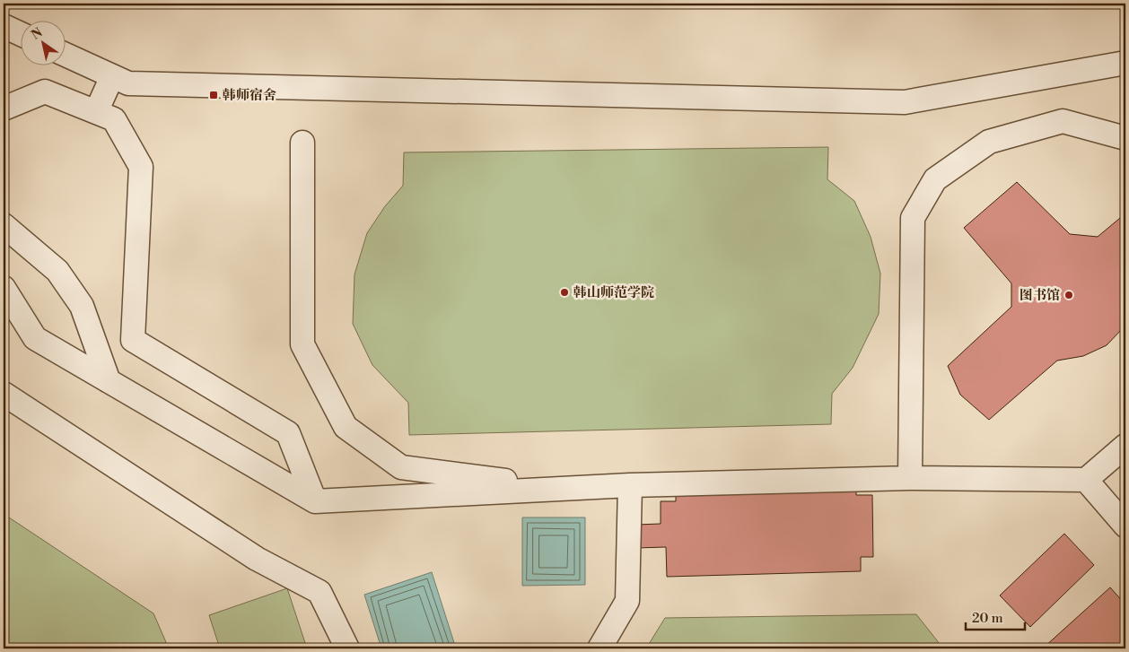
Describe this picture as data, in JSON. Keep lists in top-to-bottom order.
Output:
{
  "places": {
    "transit": ["韩师宿舍"],
    "other": ["韩山师范学院", "图书馆"]
  },
  "scale_bar": "20 m",
  "north": "top left"
}
